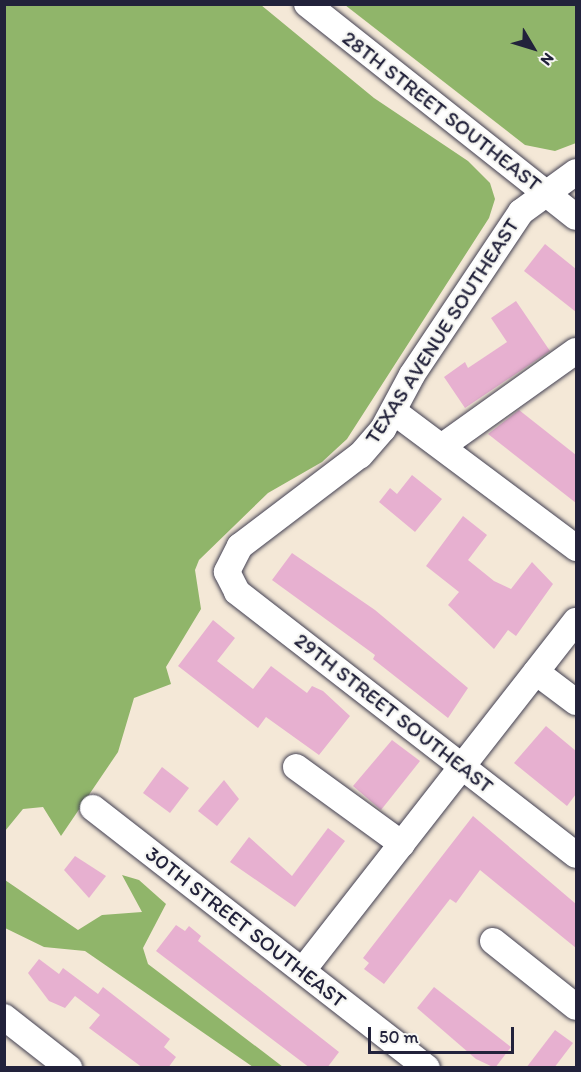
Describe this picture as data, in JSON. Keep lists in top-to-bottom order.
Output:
{
  "streets": {
    "street": [
      "28TH STREET SOUTHEAST",
      "TEXAS AVENUE SOUTHEAST",
      "29TH STREET SOUTHEAST",
      "30TH STREET SOUTHEAST"
    ]
  },
  "crossings": [
    ["28TH STREET SOUTHEAST", "TEXAS AVENUE SOUTHEAST"],
    ["TEXAS AVENUE SOUTHEAST", "29TH STREET SOUTHEAST"]
  ],
  "scale_bar": "50 m",
  "north": "bottom right"
}
